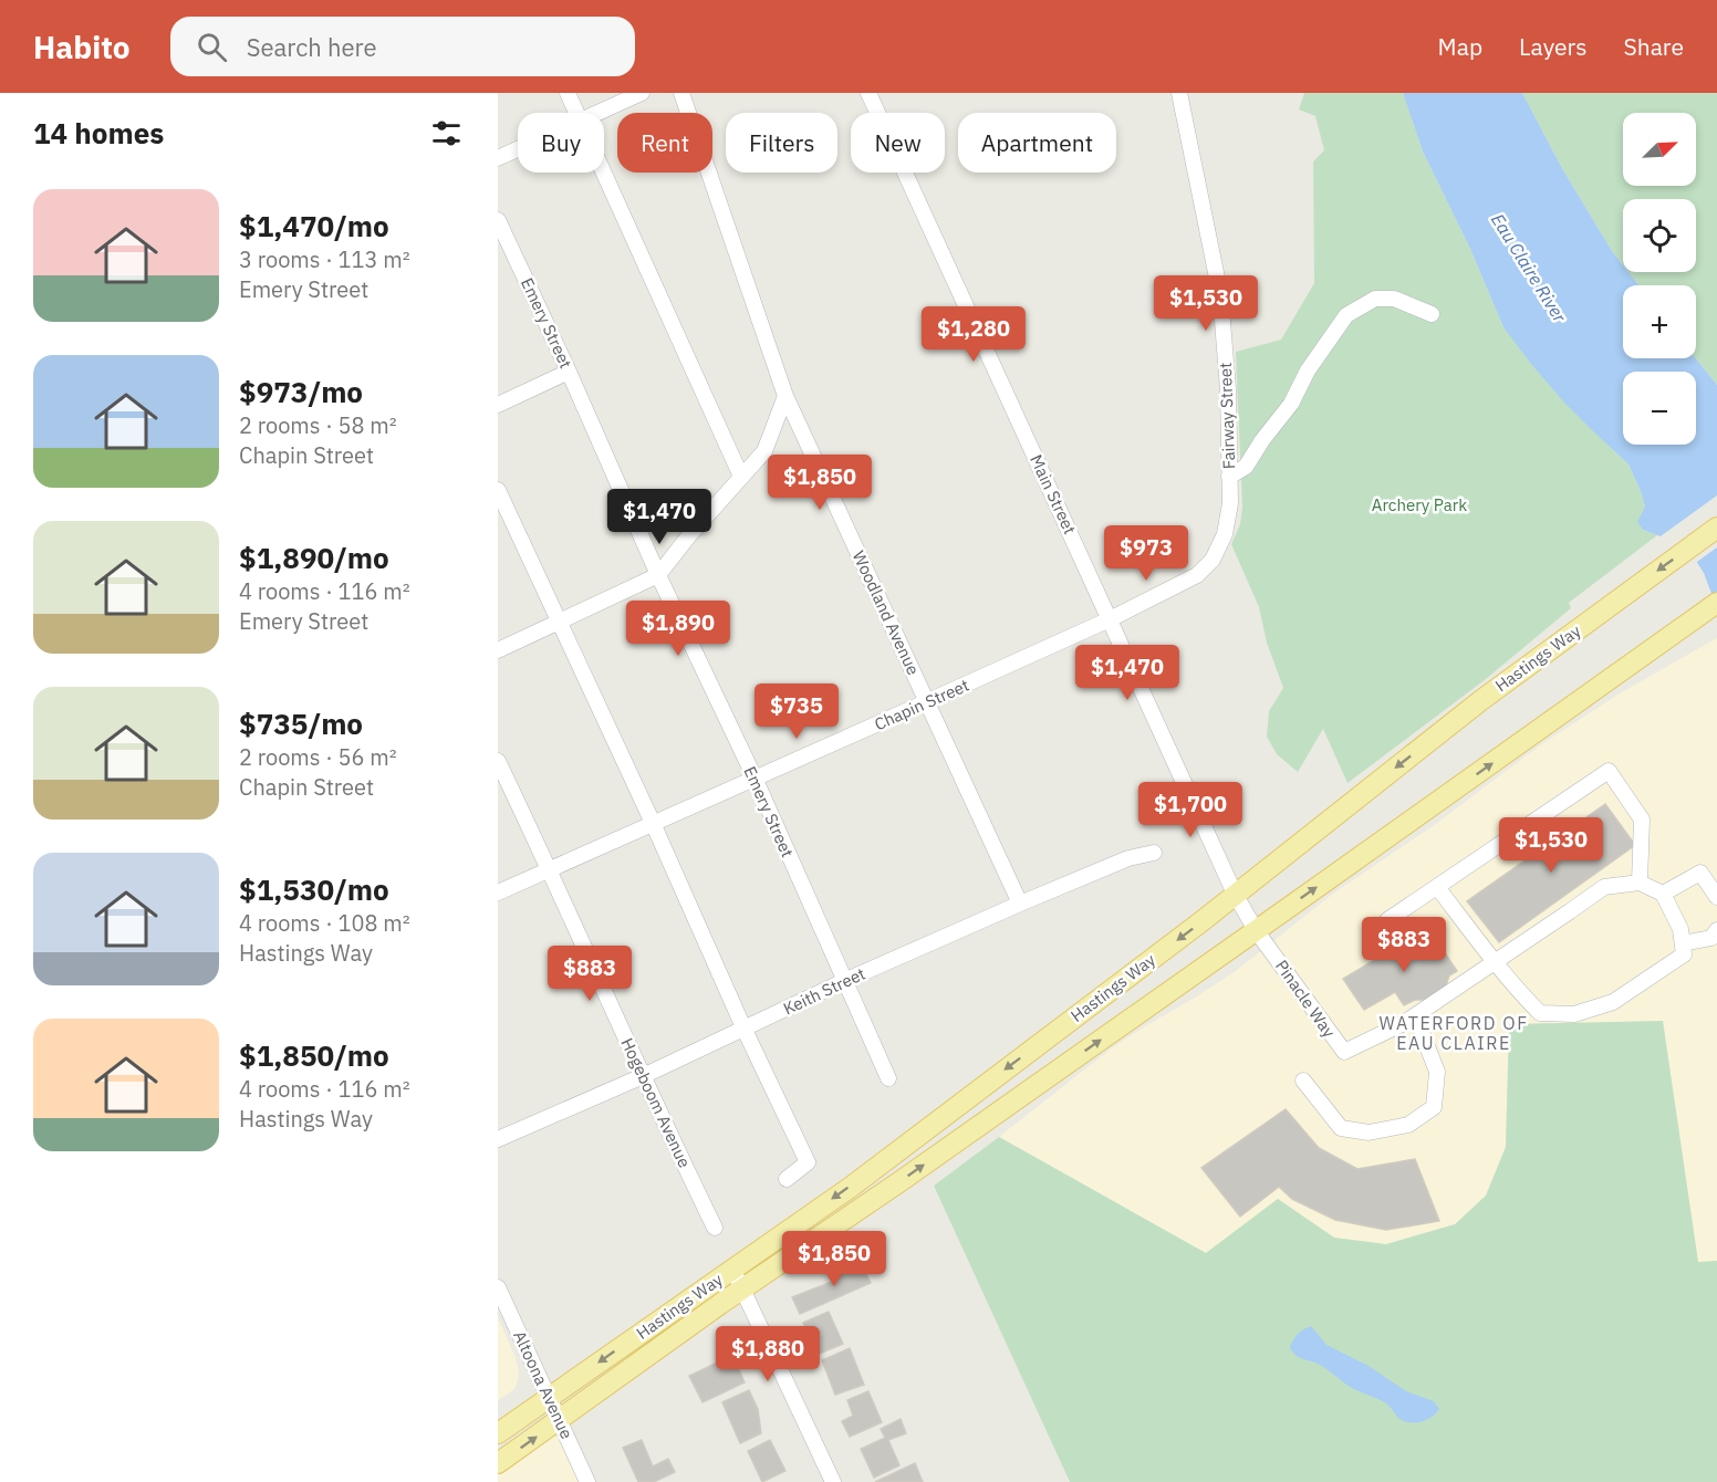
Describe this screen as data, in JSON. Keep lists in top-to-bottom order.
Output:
{
  "streets": {
    "main road": ["Hastings Way"],
    "street": [
      "Emery Street",
      "Fairway Street",
      "Main Street",
      "Woodland Avenue",
      "Chapin Street",
      "Keith Street",
      "Pinacle Way",
      "Hogeboom Avenue",
      "Altoona Avenue"
    ]
  },
  "crossings": [
    ["Emery Street", "Chapin Street"],
    ["Emery Street", "Keith Street"],
    ["Fairway Street", "Chapin Street"],
    ["Main Street", "Hastings Way"],
    ["Main Street", "Chapin Street"],
    ["Main Street", "Pinacle Way"],
    ["Woodland Avenue", "Chapin Street"],
    ["Woodland Avenue", "Keith Street"],
    ["Hastings Way", "Pinacle Way"],
    ["Hastings Way", "Altoona Avenue"],
    ["Chapin Street", "Hogeboom Avenue"],
    ["Keith Street", "Hogeboom Avenue"]
  ],
  "districts": ["WATERFORD OF EAU CLAIRE"],
  "water": ["Eau Claire River"],
  "parks": ["Archery Park"],
  "north": "top right",
  "page": {
    "header": "Habito",
    "search": "Search here",
    "nav": ["Map", "Layers", "Share"],
    "heading": "14 homes",
    "map_buttons": ["+", "−"],
    "chip": [
      "Buy",
      "Rent",
      "Filters",
      "New",
      "Apartment"
    ],
    "list": [
      {
        "name": "$1,470/mo",
        "note": "3 rooms · 113 m² · Emery Street"
      },
      {
        "name": "$973/mo",
        "note": "2 rooms · 58 m² · Chapin Street"
      },
      {
        "name": "$1,890/mo",
        "note": "4 rooms · 116 m² · Emery Street"
      },
      {
        "name": "$735/mo",
        "note": "2 rooms · 56 m² · Chapin Street"
      },
      {
        "name": "$1,530/mo",
        "note": "4 rooms · 108 m² · Hastings Way"
      },
      {
        "name": "$1,850/mo",
        "note": "4 rooms · 116 m² · Hastings Way"
      }
    ],
    "price": [
      "$1,530",
      "$1,280",
      "$1,850",
      "$1,470",
      "$973",
      "$1,890",
      "$1,470",
      "$735",
      "$1,700",
      "$1,530",
      "$883",
      "$883",
      "$1,850",
      "$1,880"
    ]
  }
}
